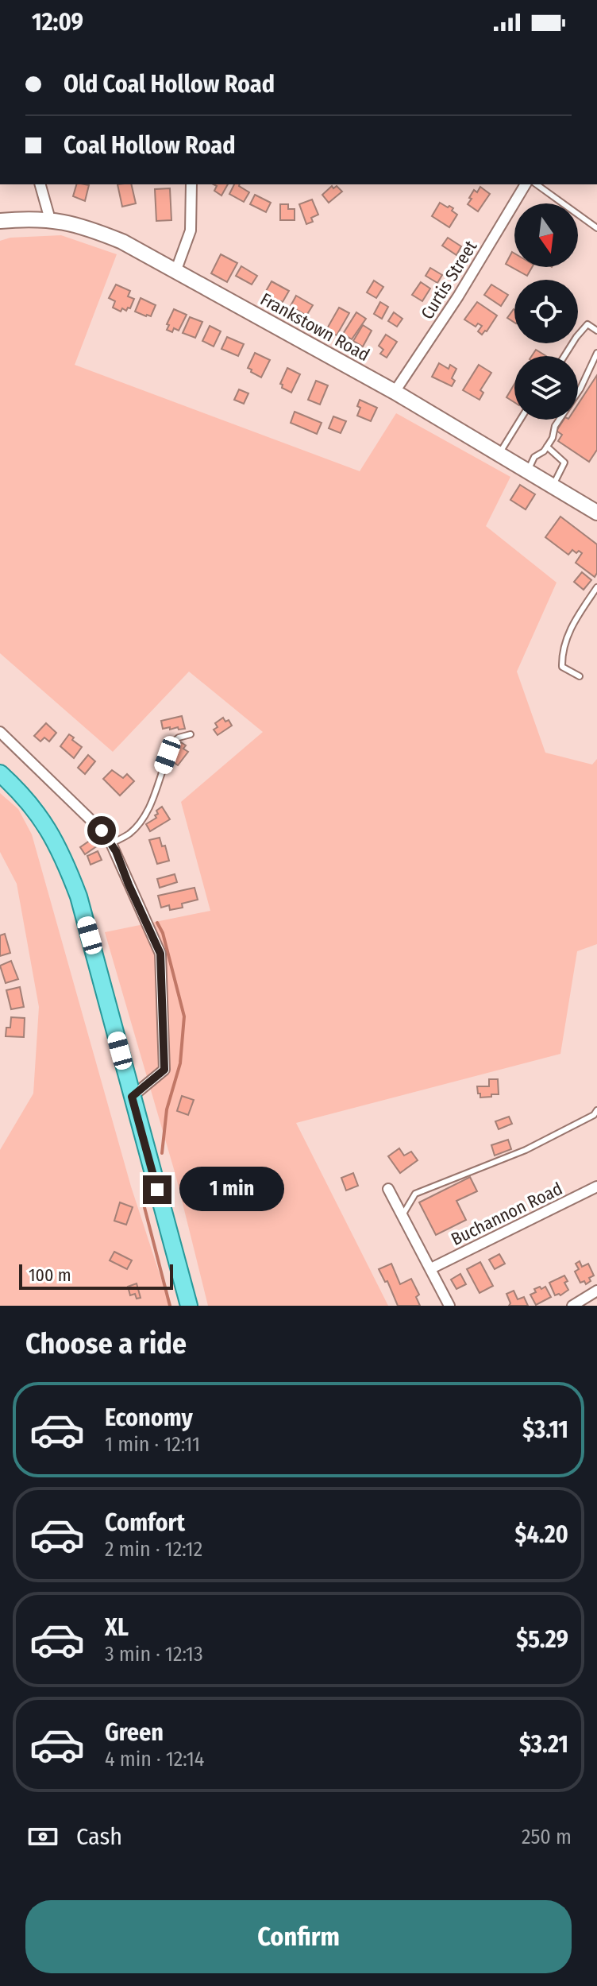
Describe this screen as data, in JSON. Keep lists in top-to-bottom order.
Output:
{
  "streets": {
    "main road": ["Frankstown Road"],
    "street": ["Curtis Street", "Buchannon Road"]
  },
  "crossings": [
    ["Curtis Street", "Frankstown Road"]
  ],
  "scale_bar": "100 m",
  "north": "bottom",
  "page": {
    "status": "12:09",
    "banner": ["Old Coal Hollow Road", "Coal Hollow Road"],
    "bubble": "1 min",
    "scale": "100 m",
    "heading": "Choose a ride",
    "list": [
      {
        "name": "Economy",
        "note": "1 min · 12:11",
        "value": "$3.11"
      },
      {
        "name": "Comfort",
        "note": "2 min · 12:12",
        "value": "$4.20"
      },
      {
        "name": "XL",
        "note": "3 min · 12:13",
        "value": "$5.29"
      },
      {
        "name": "Green",
        "note": "4 min · 12:14",
        "value": "$3.21"
      }
    ],
    "pay": ["Cash", "250 m"],
    "buttons": "Confirm"
  }
}
